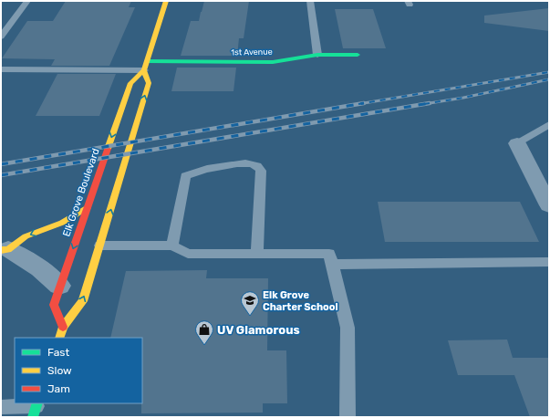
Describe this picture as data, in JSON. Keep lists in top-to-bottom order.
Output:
{
  "streets": {
    "main road": ["1st Avenue", "Elk Grove Boulevard"]
  },
  "places": {
    "school or university": ["Elk Grove Charter School"],
    "shop": ["UV Glamorous"]
  },
  "legend": ["Fast", "Slow", "Jam"]
}
